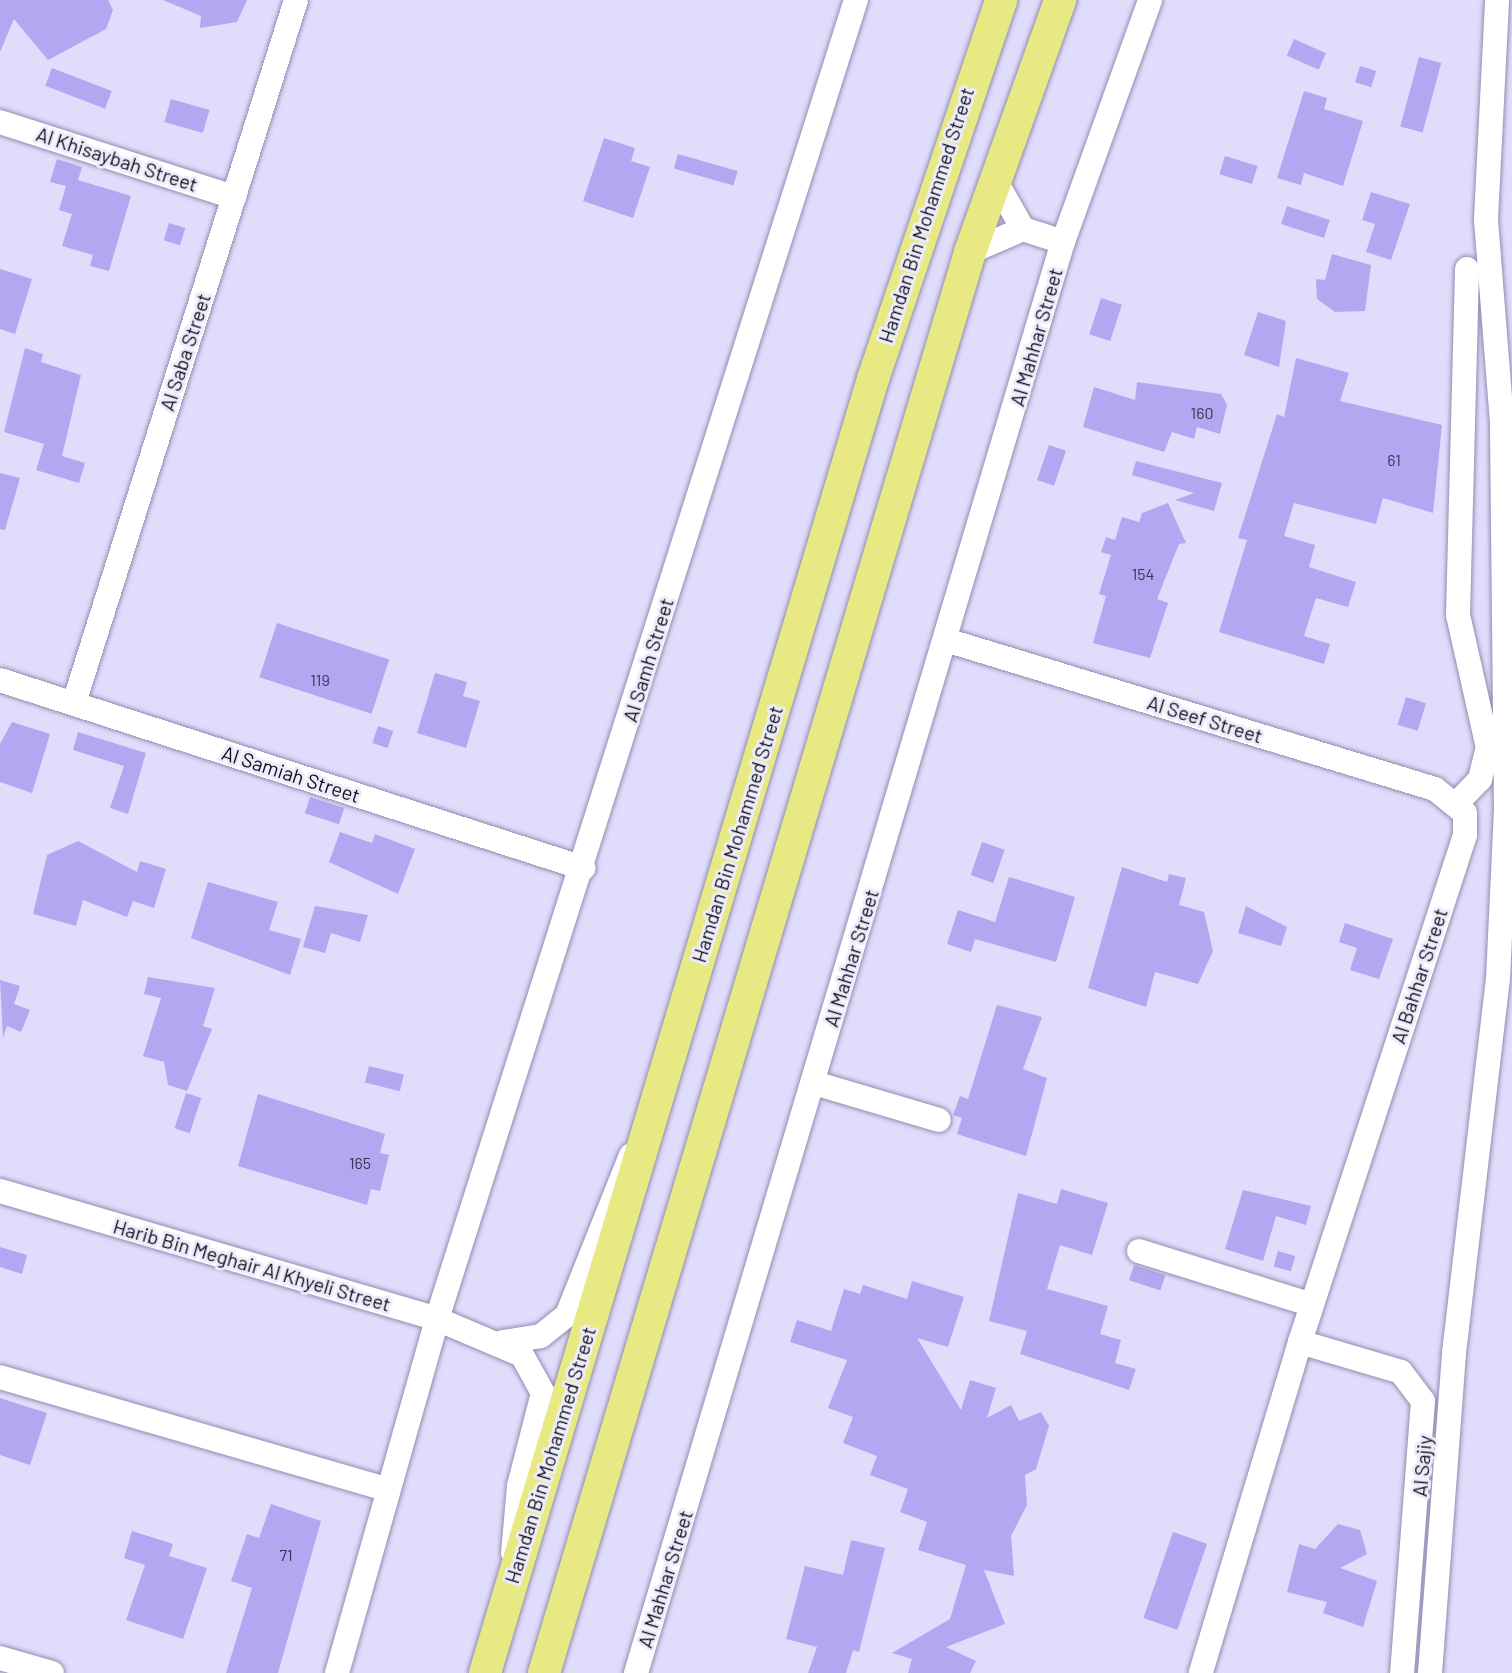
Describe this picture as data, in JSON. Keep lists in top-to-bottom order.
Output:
{
  "streets": {
    "main road": ["Hamdan Bin Mohammed Street"],
    "street": [
      "Al Khisaybah Street",
      "Al Mahhar Street",
      "Al Saba Street",
      "Al Samh Street",
      "Al Seef Street",
      "Al Samiah Street",
      "Al Bahhar Street",
      "Harib Bin Meghair Al Khyeli Street",
      "Al Sajiy"
    ]
  },
  "crossings": [
    ["Al Khisaybah Street", "Al Saba Street"],
    ["Hamdan Bin Mohammed Street", "Harib Bin Meghair Al Khyeli Street"],
    ["Al Mahhar Street", "Al Seef Street"],
    ["Al Saba Street", "Al Samiah Street"],
    ["Al Samh Street", "Al Samiah Street"],
    ["Al Samh Street", "Harib Bin Meghair Al Khyeli Street"],
    ["Al Seef Street", "Al Bahhar Street"],
    ["Al Bahhar Street", "Al Sajiy"]
  ],
  "house_numbers": [
    "160",
    "61",
    "154",
    "119",
    "165",
    "71"
  ]
}
